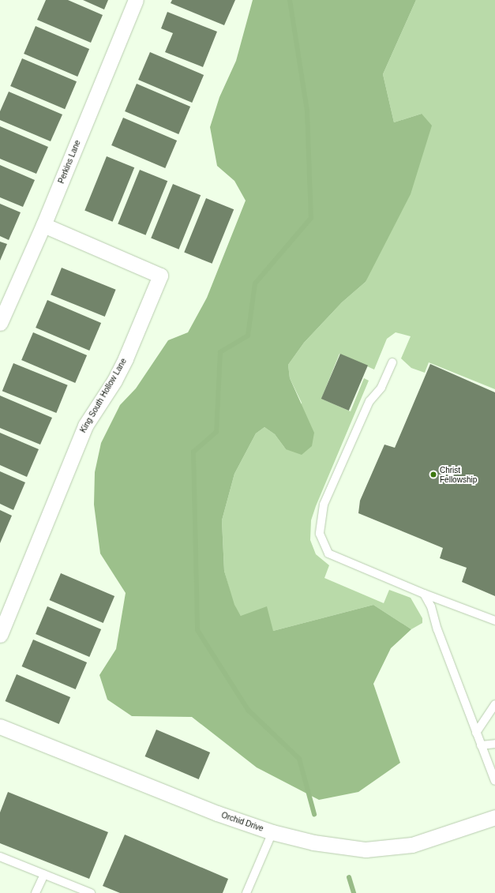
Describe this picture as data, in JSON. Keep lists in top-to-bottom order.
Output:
{
  "streets": {
    "street": ["Perkins Lane", "King South Hollow Lane", "Orchid Drive"]
  },
  "crossings": [
    ["Perkins Lane", "King South Hollow Lane"]
  ],
  "places": ["Christ Fellowship"]
}
